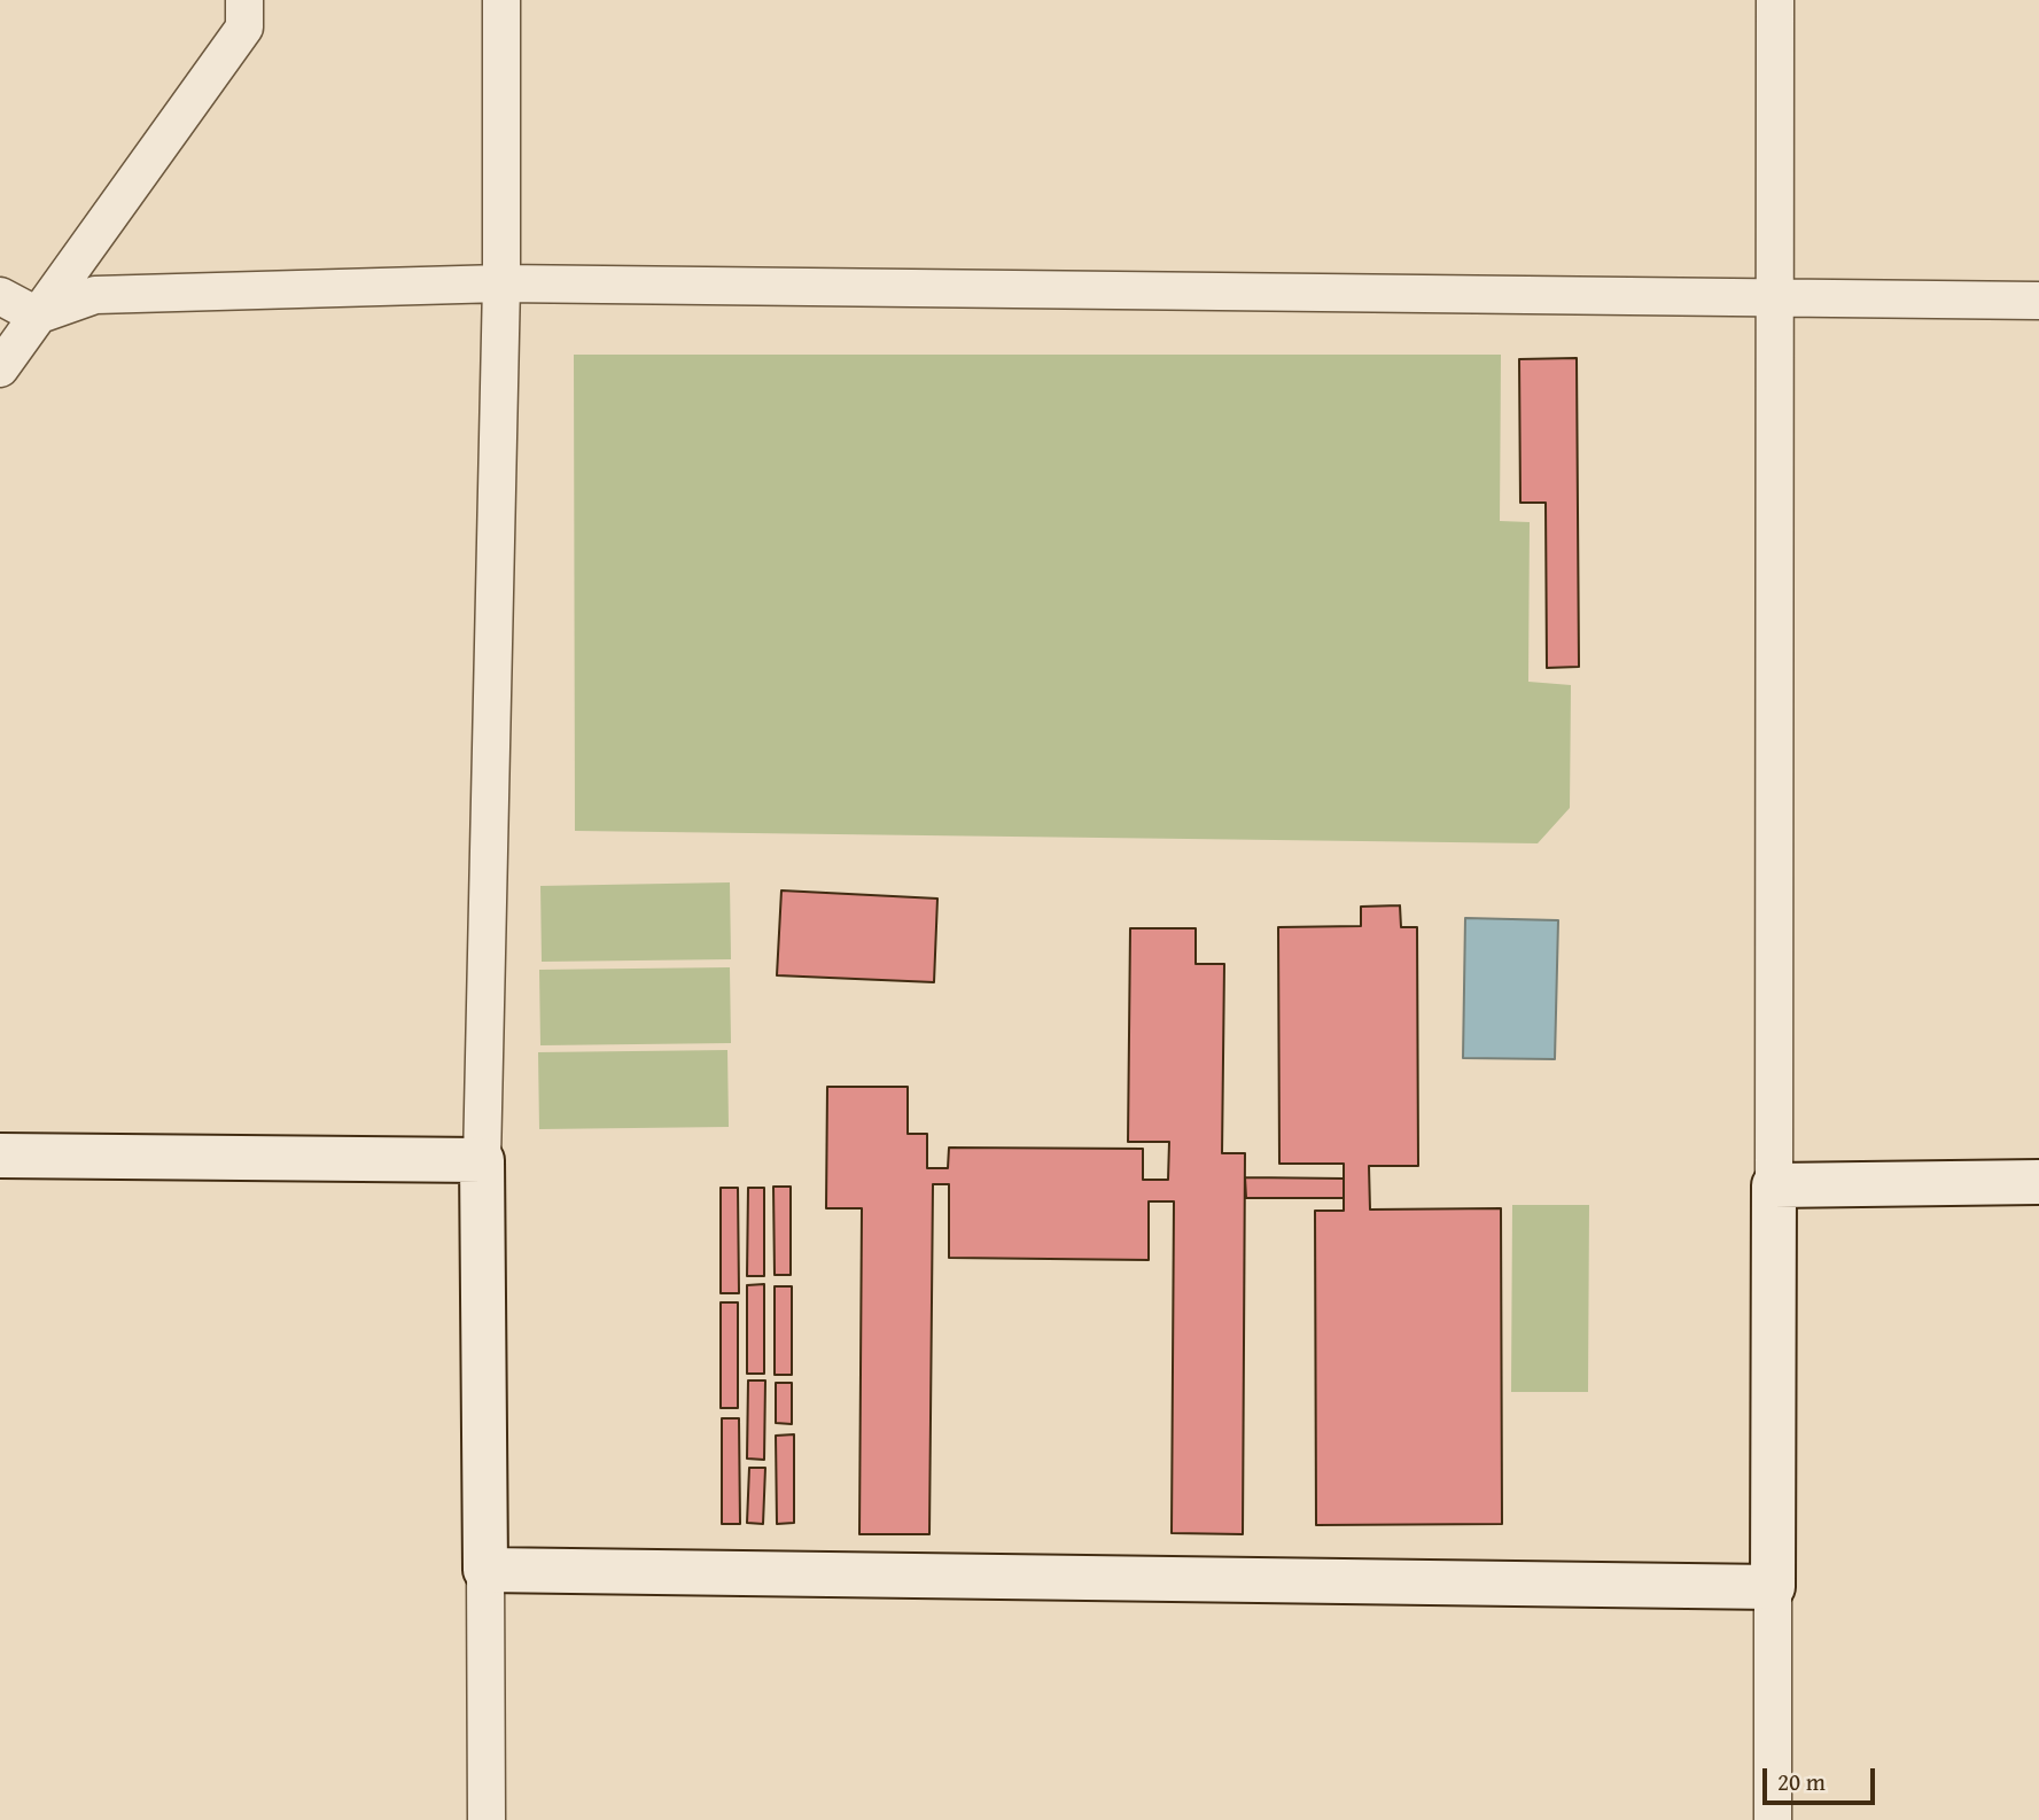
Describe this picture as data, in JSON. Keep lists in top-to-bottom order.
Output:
{
  "scale_bar": "20 m"
}
